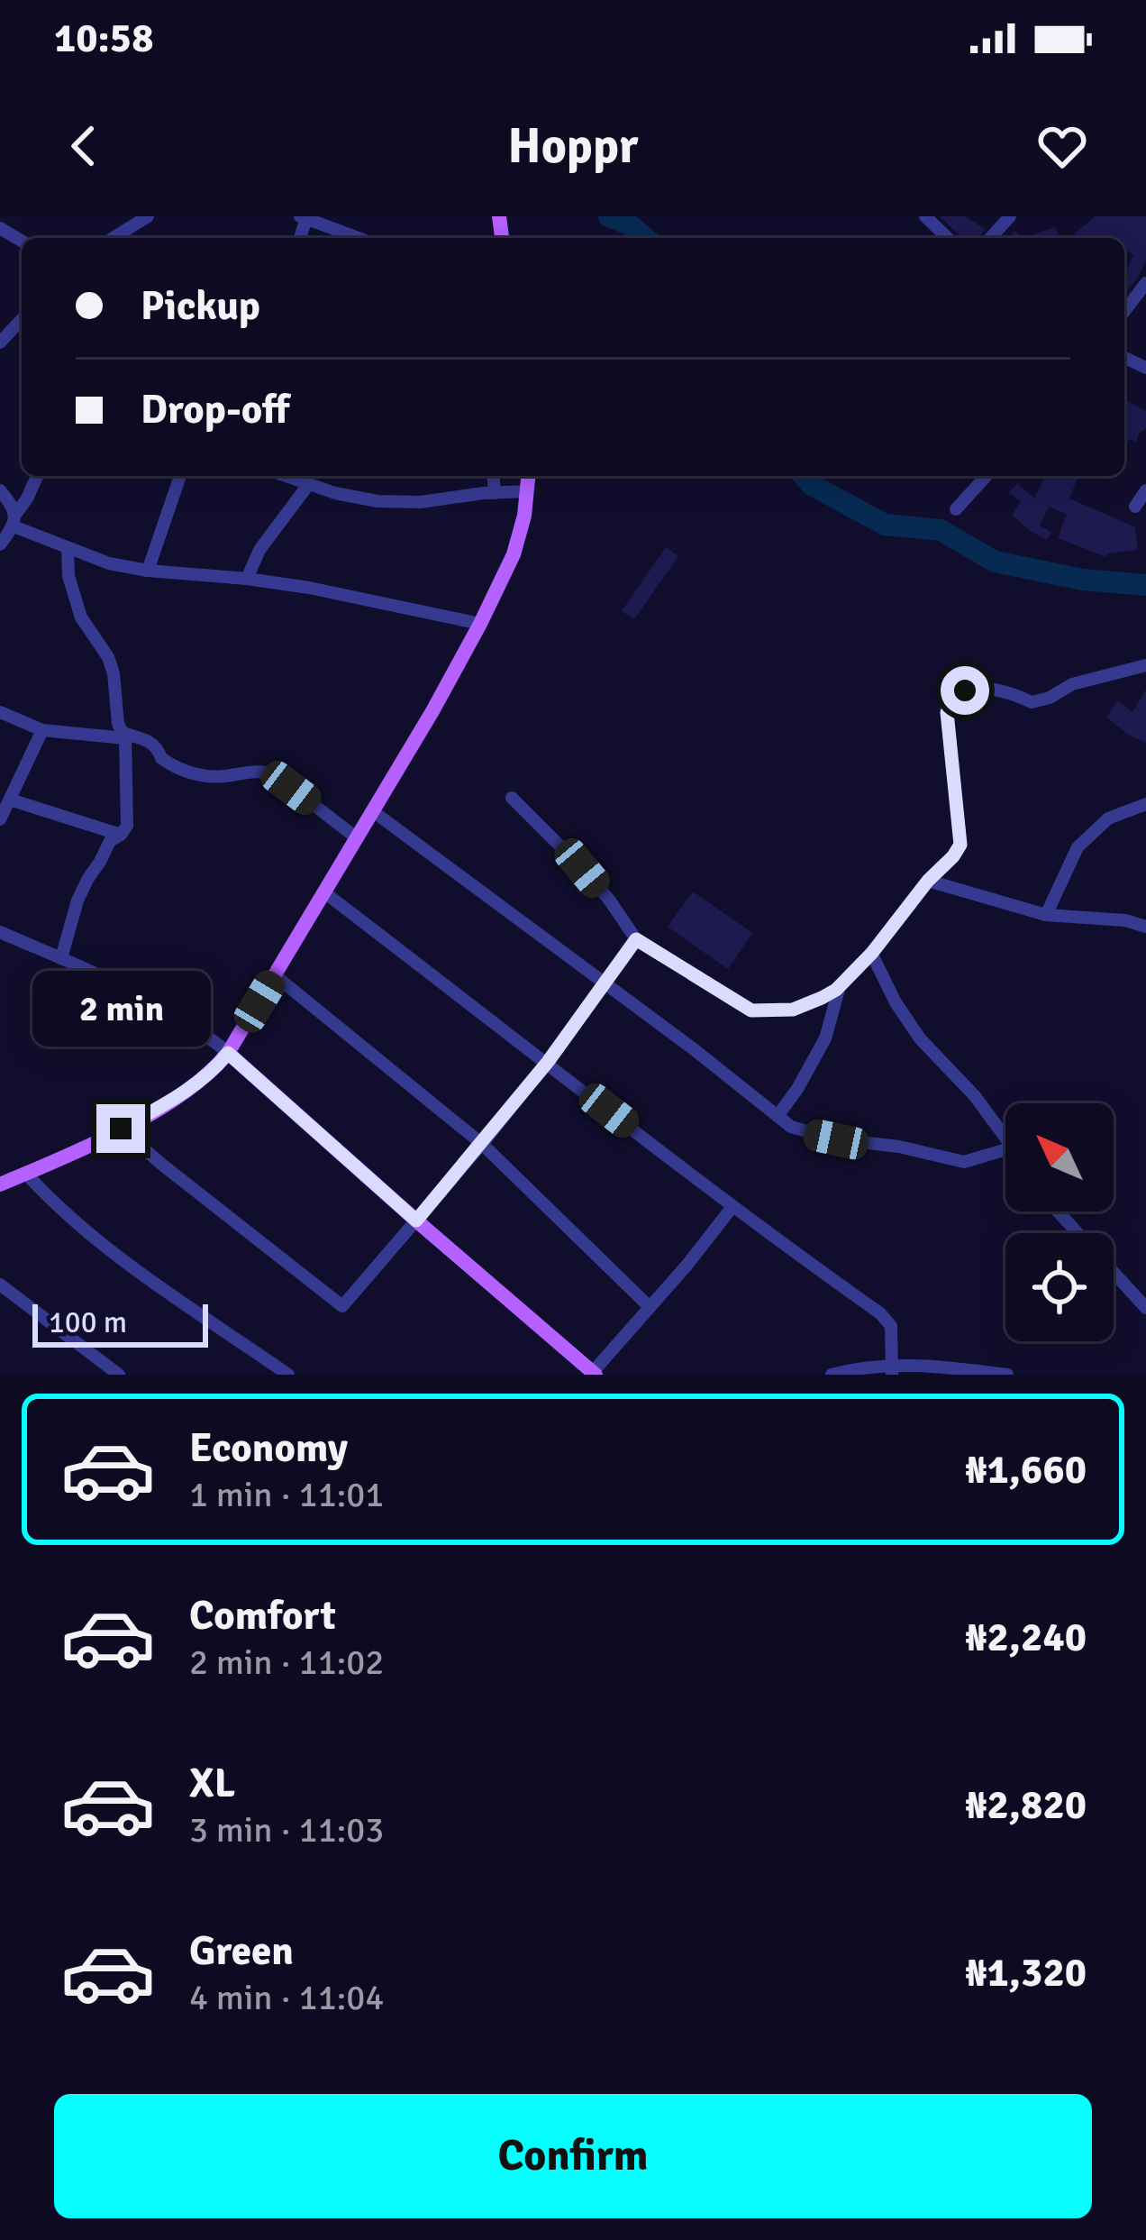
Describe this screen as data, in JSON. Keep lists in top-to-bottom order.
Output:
{
  "scale_bar": "100 m",
  "north": "top left",
  "page": {
    "status": "10:58",
    "header": "Hoppr",
    "banner": ["Pickup", "Drop-off"],
    "bubble": "2 min",
    "scale": "100 m",
    "list": [
      {
        "name": "Economy",
        "note": "1 min · 11:01",
        "value": "₦1,660"
      },
      {
        "name": "Comfort",
        "note": "2 min · 11:02",
        "value": "₦2,240"
      },
      {
        "name": "XL",
        "note": "3 min · 11:03",
        "value": "₦2,820"
      },
      {
        "name": "Green",
        "note": "4 min · 11:04",
        "value": "₦1,320"
      }
    ],
    "buttons": "Confirm"
  }
}
